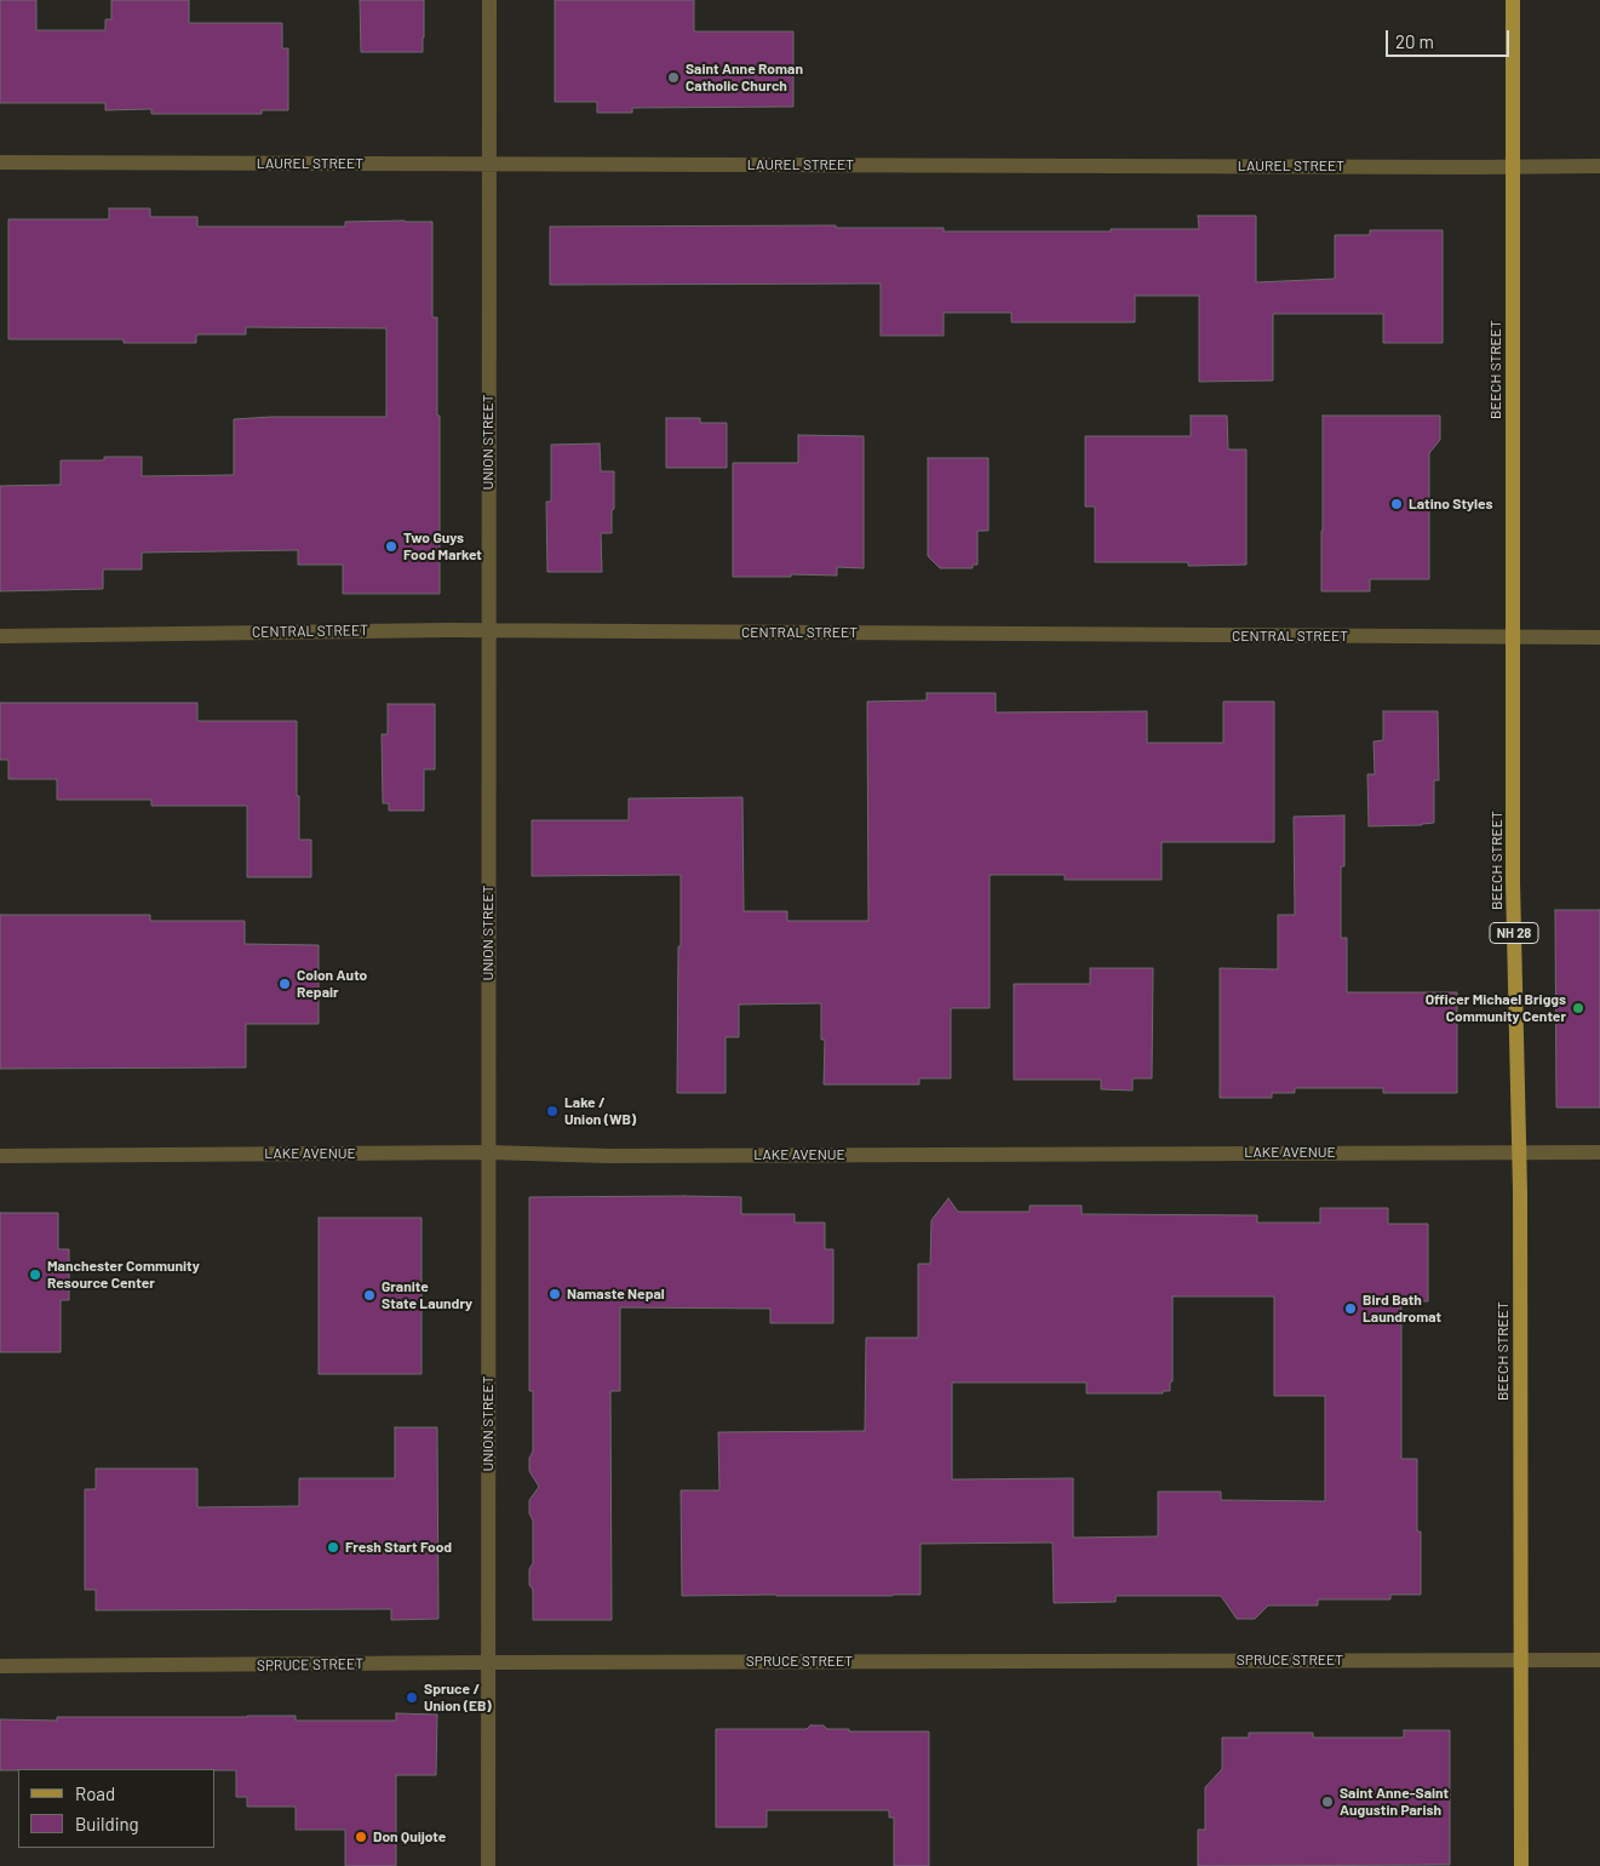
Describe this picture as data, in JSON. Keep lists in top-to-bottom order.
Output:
{
  "streets": {
    "main road": ["BEECH STREET", "NH 28"],
    "street": [
      "LAUREL STREET",
      "UNION STREET",
      "CENTRAL STREET",
      "LAKE AVENUE",
      "SPRUCE STREET"
    ]
  },
  "crossings": [
    ["LAUREL STREET", "BEECH STREET"],
    ["LAUREL STREET", "UNION STREET"],
    ["BEECH STREET", "CENTRAL STREET"],
    ["BEECH STREET", "LAKE AVENUE"],
    ["BEECH STREET", "SPRUCE STREET"],
    ["UNION STREET", "CENTRAL STREET"],
    ["UNION STREET", "LAKE AVENUE"],
    ["UNION STREET", "SPRUCE STREET"]
  ],
  "places": [
    "Saint Anne Roman Catholic Church",
    "Latino Styles",
    "Two Guys Food Market",
    "Colon Auto Repair",
    "Officer Michael Briggs Community Center",
    "Lake / Union (WB)",
    "Manchester Community Resource Center",
    "Namaste Nepal",
    "Granite State Laundry",
    "Bird Bath Laundromat",
    "Fresh Start Food",
    "Spruce / Union (EB)",
    "Saint Anne-Saint Augustin Parish",
    "Don Quijote"
  ],
  "legend": ["Road", "Building"],
  "scale_bar": "20 m"
}
